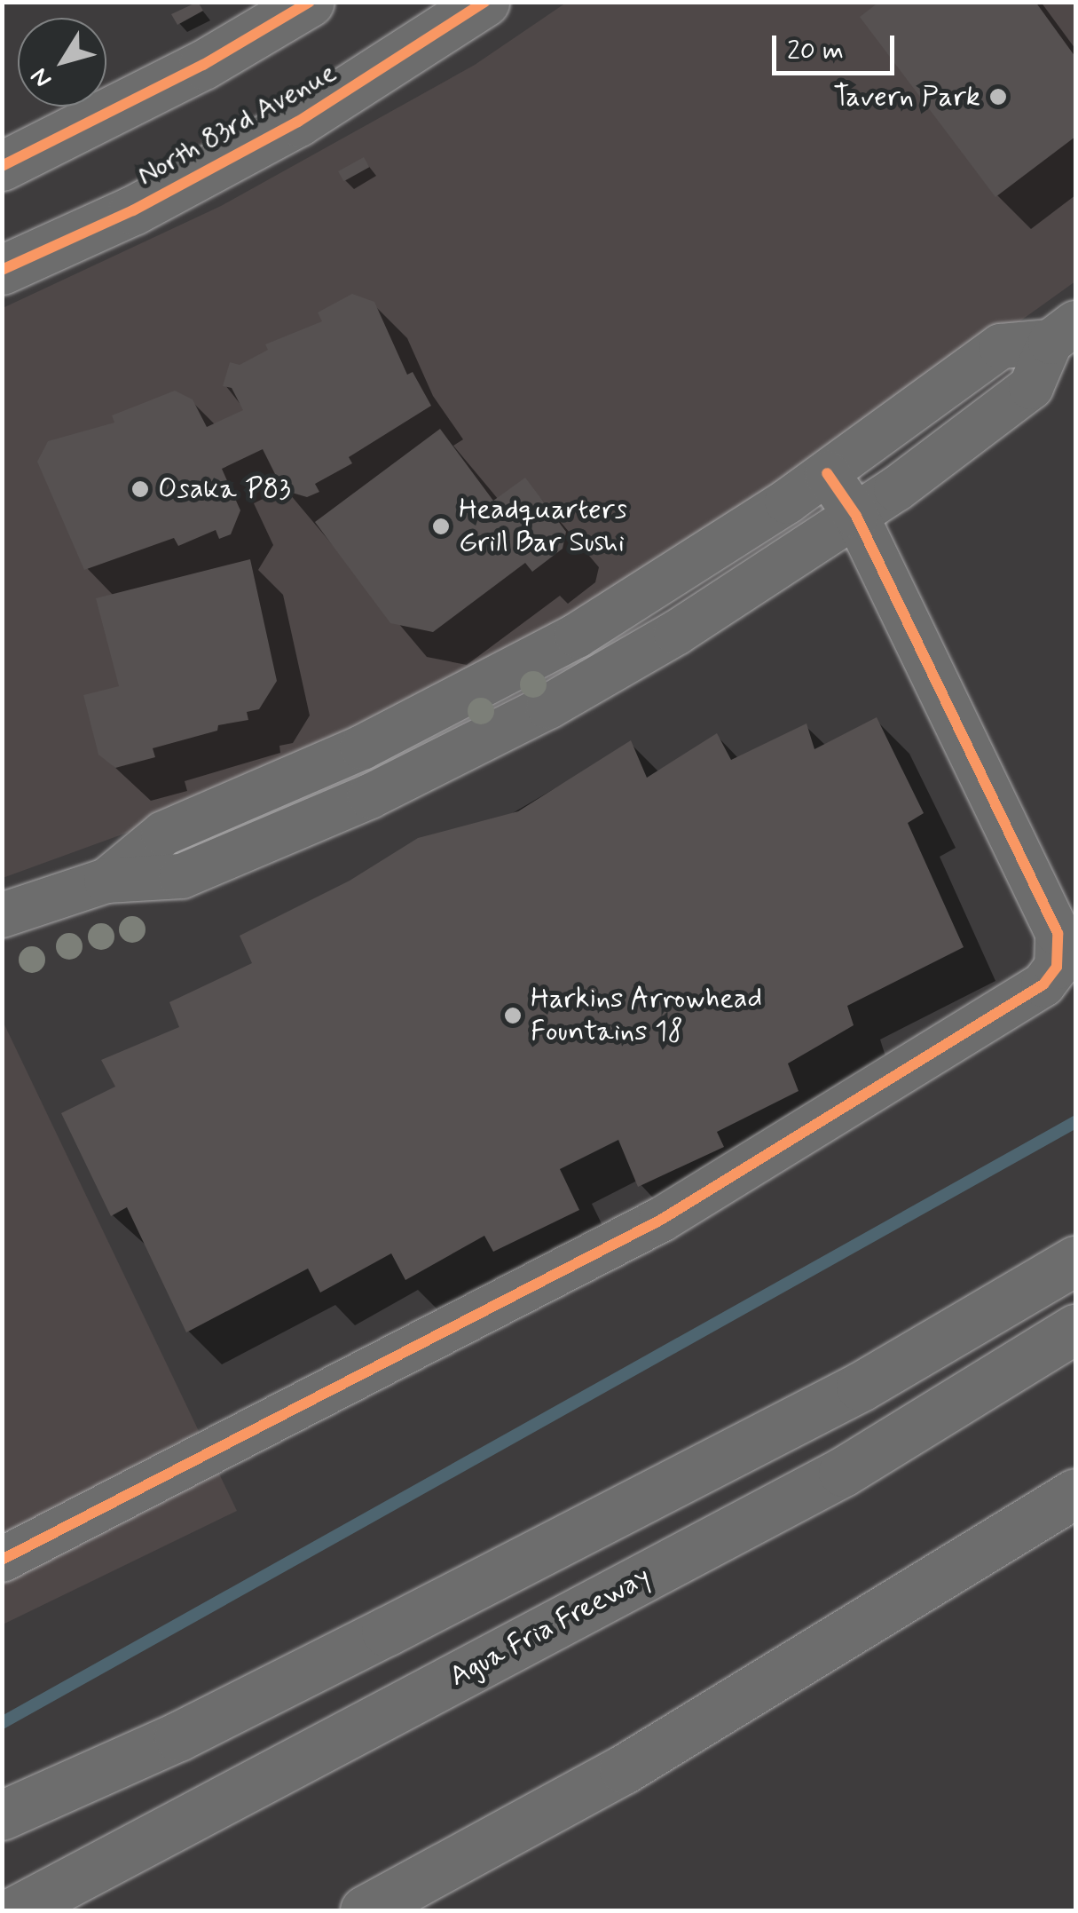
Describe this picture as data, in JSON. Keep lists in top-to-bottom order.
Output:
{
  "streets": {
    "main road": ["North 83rd Avenue", "Agua Fria Freeway"]
  },
  "places": [
    "Tavern Park",
    "Osaka P83",
    "Headquarters Grill Bar Sushi",
    "Harkins Arrowhead Fountains 18"
  ],
  "scale_bar": "20 m",
  "north": "bottom left"
}
